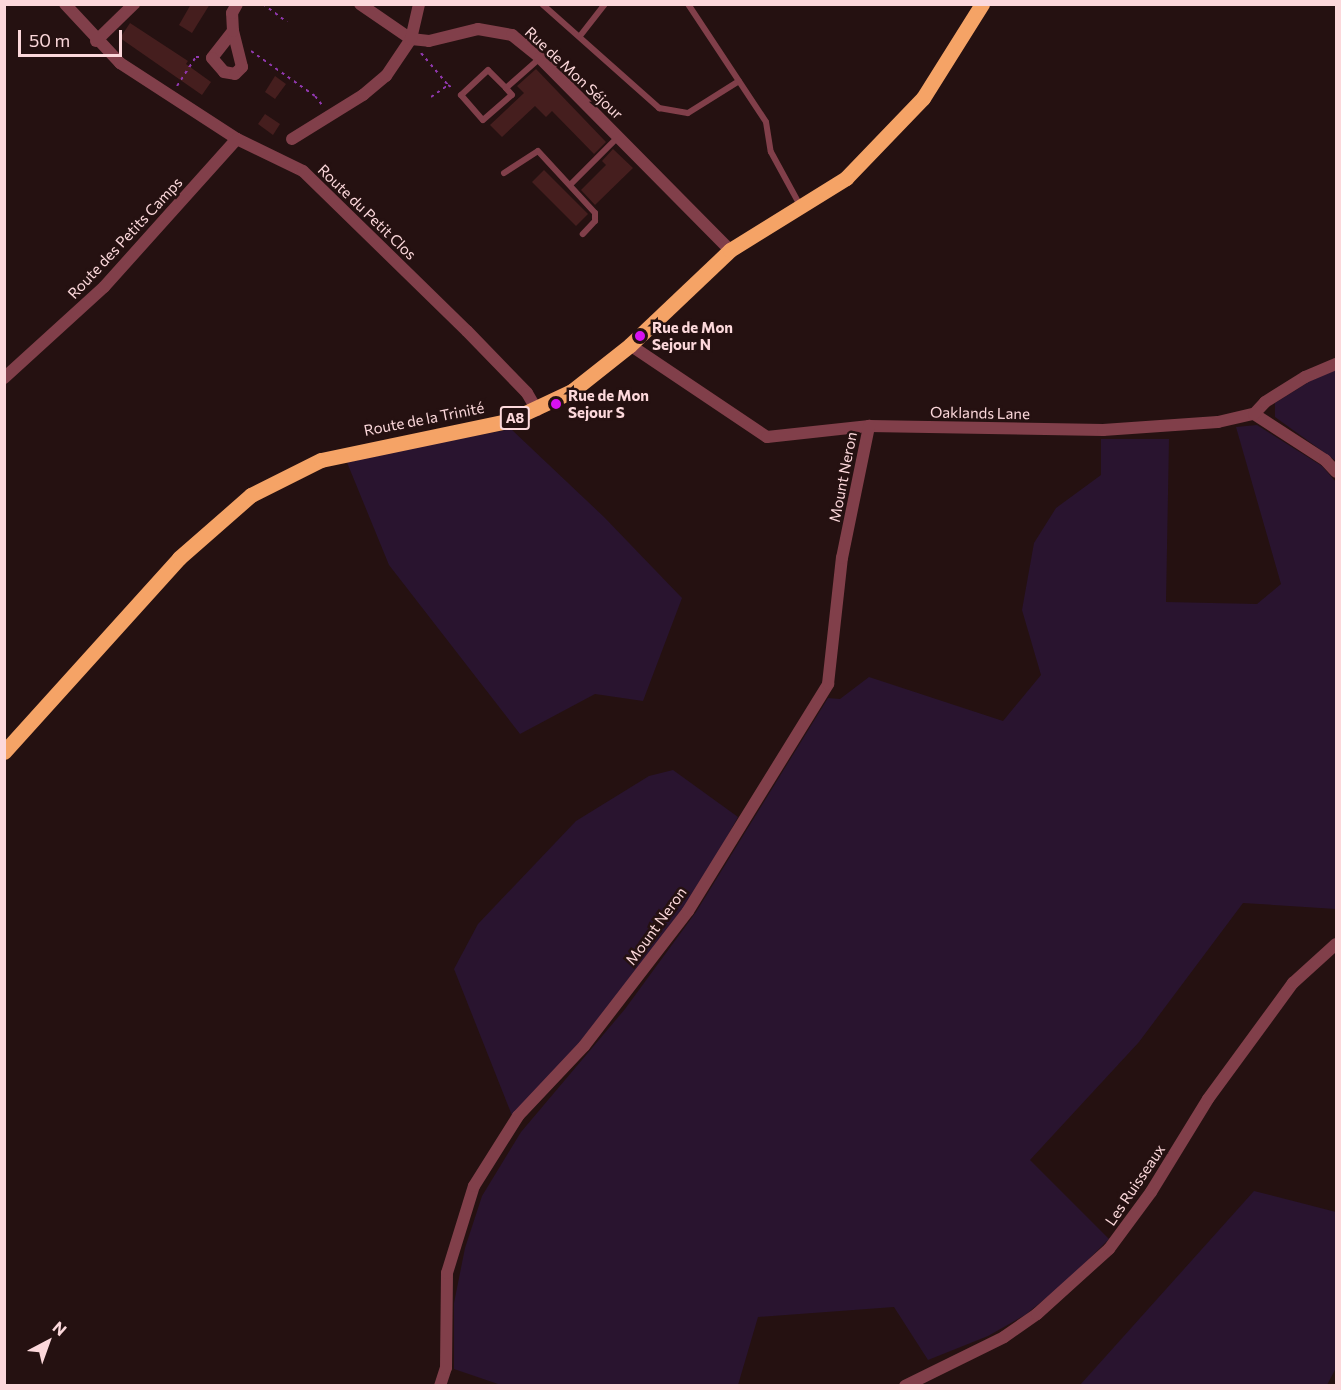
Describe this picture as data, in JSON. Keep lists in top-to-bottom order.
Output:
{
  "streets": {
    "main road": ["A8", "Route de la Trinité"],
    "street": [
      "Rue de Mon Séjour",
      "Route du Petit Clos",
      "Route des Petits Camps",
      "Oaklands Lane",
      "Mount Neron",
      "Les Ruisseaux"
    ]
  },
  "crossings": [
    ["Rue de Mon Séjour", "Route de la Trinité"],
    ["Route du Petit Clos", "Route des Petits Camps"],
    ["Route du Petit Clos", "Route de la Trinité"],
    ["Oaklands Lane", "Route de la Trinité"],
    ["Oaklands Lane", "Mount Neron"]
  ],
  "places": ["Rue de Mon Sejour N", "Rue de Mon Sejour S"],
  "scale_bar": "50 m",
  "north": "top right"
}
